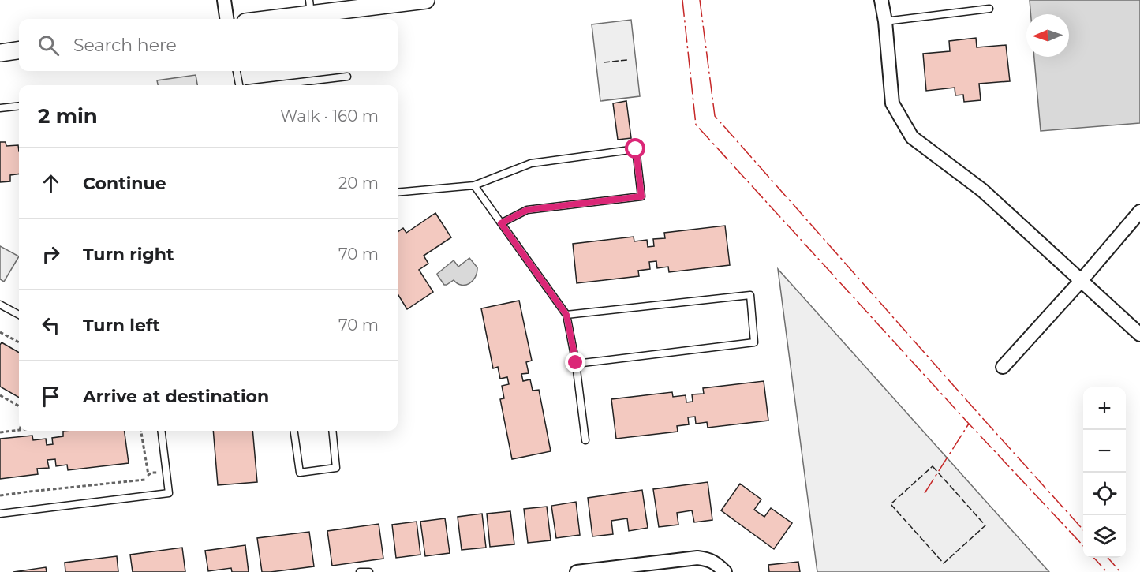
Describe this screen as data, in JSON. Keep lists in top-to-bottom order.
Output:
{
  "north": "left",
  "page": {
    "search": "Search here",
    "heading": ["2 min", "Walk · 160 m"],
    "list": [
      ["Continue", "20 m"],
      ["Turn right", "70 m"],
      ["Turn left", "70 m"],
      "Arrive at destination"
    ],
    "map_buttons": ["+", "−"]
  }
}
